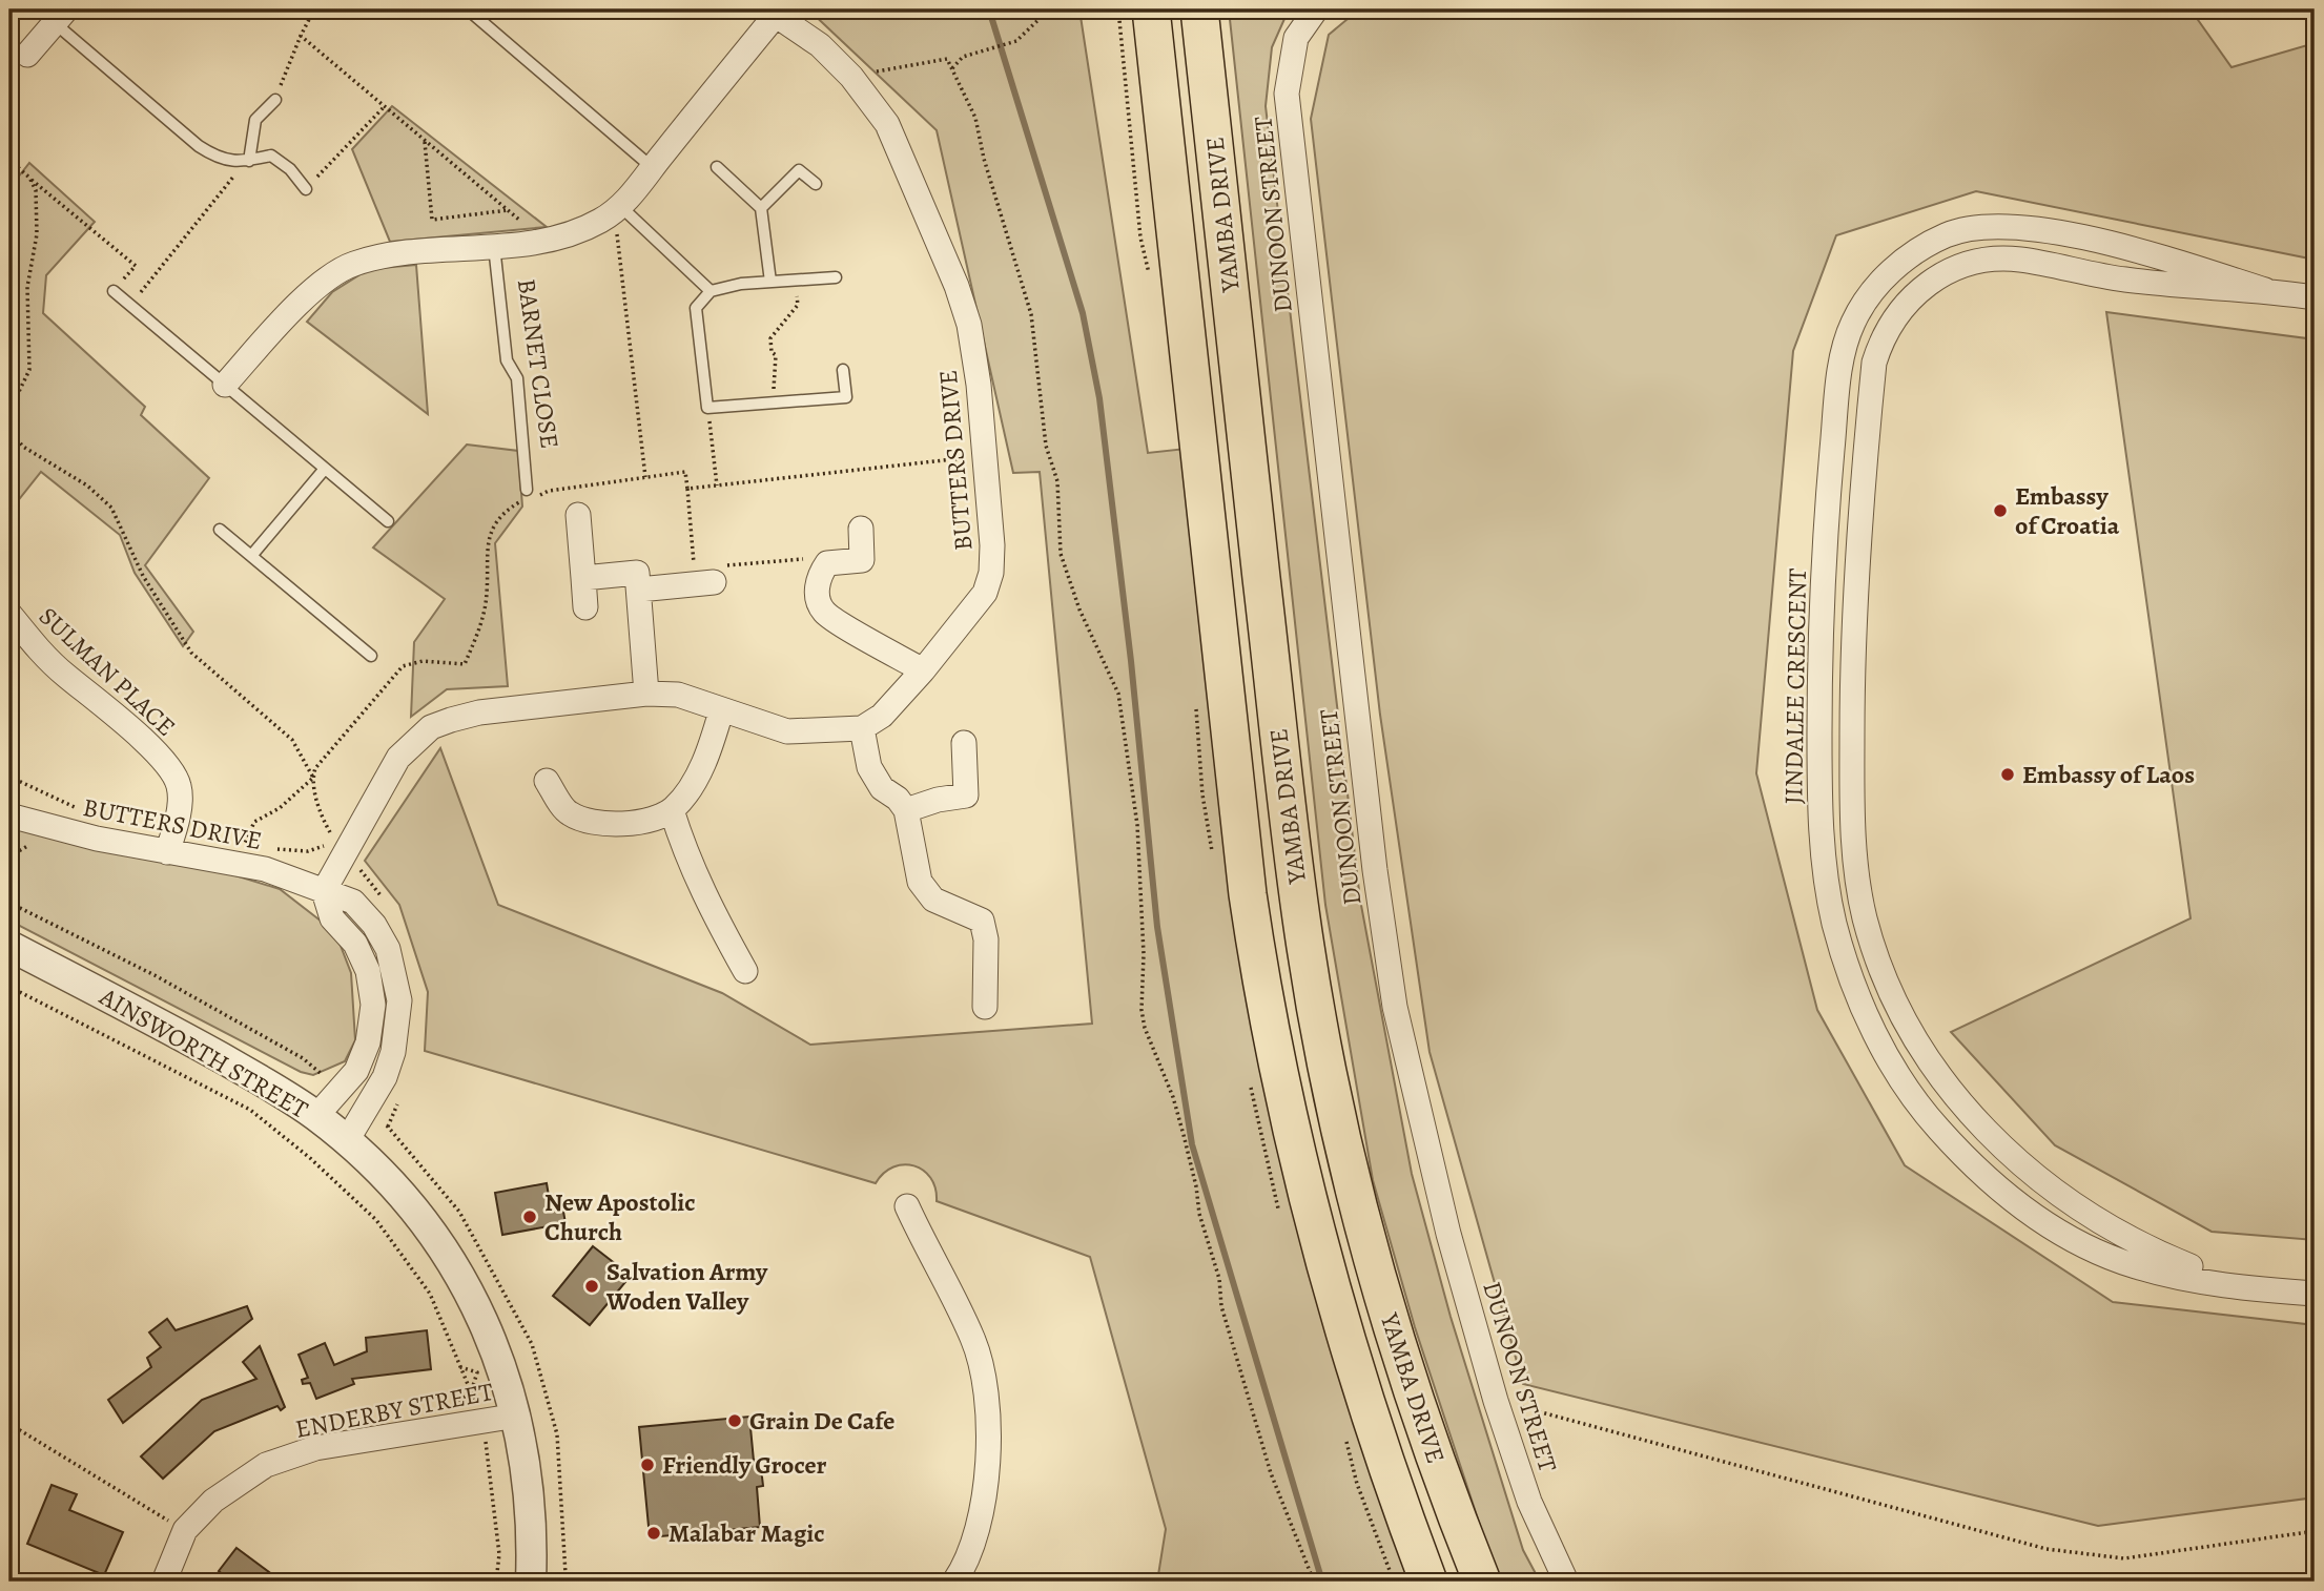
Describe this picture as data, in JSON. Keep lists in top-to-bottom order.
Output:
{
  "streets": {
    "main road": ["YAMBA DRIVE"],
    "street": [
      "DUNOON STREET",
      "BARNET CLOSE",
      "BUTTERS DRIVE",
      "SULMAN PLACE",
      "JINDALEE CRESCENT",
      "AINSWORTH STREET",
      "ENDERBY STREET"
    ]
  },
  "crossings": [
    ["BARNET CLOSE", "BUTTERS DRIVE"],
    ["BUTTERS DRIVE", "SULMAN PLACE"],
    ["BUTTERS DRIVE", "AINSWORTH STREET"],
    ["AINSWORTH STREET", "ENDERBY STREET"]
  ],
  "places": [
    "Embassy of Croatia",
    "Embassy of Laos",
    "New Apostolic Church",
    "Salvation Army Woden Valley",
    "Grain De Cafe",
    "Friendly Grocer",
    "Malabar Magic"
  ]
}
